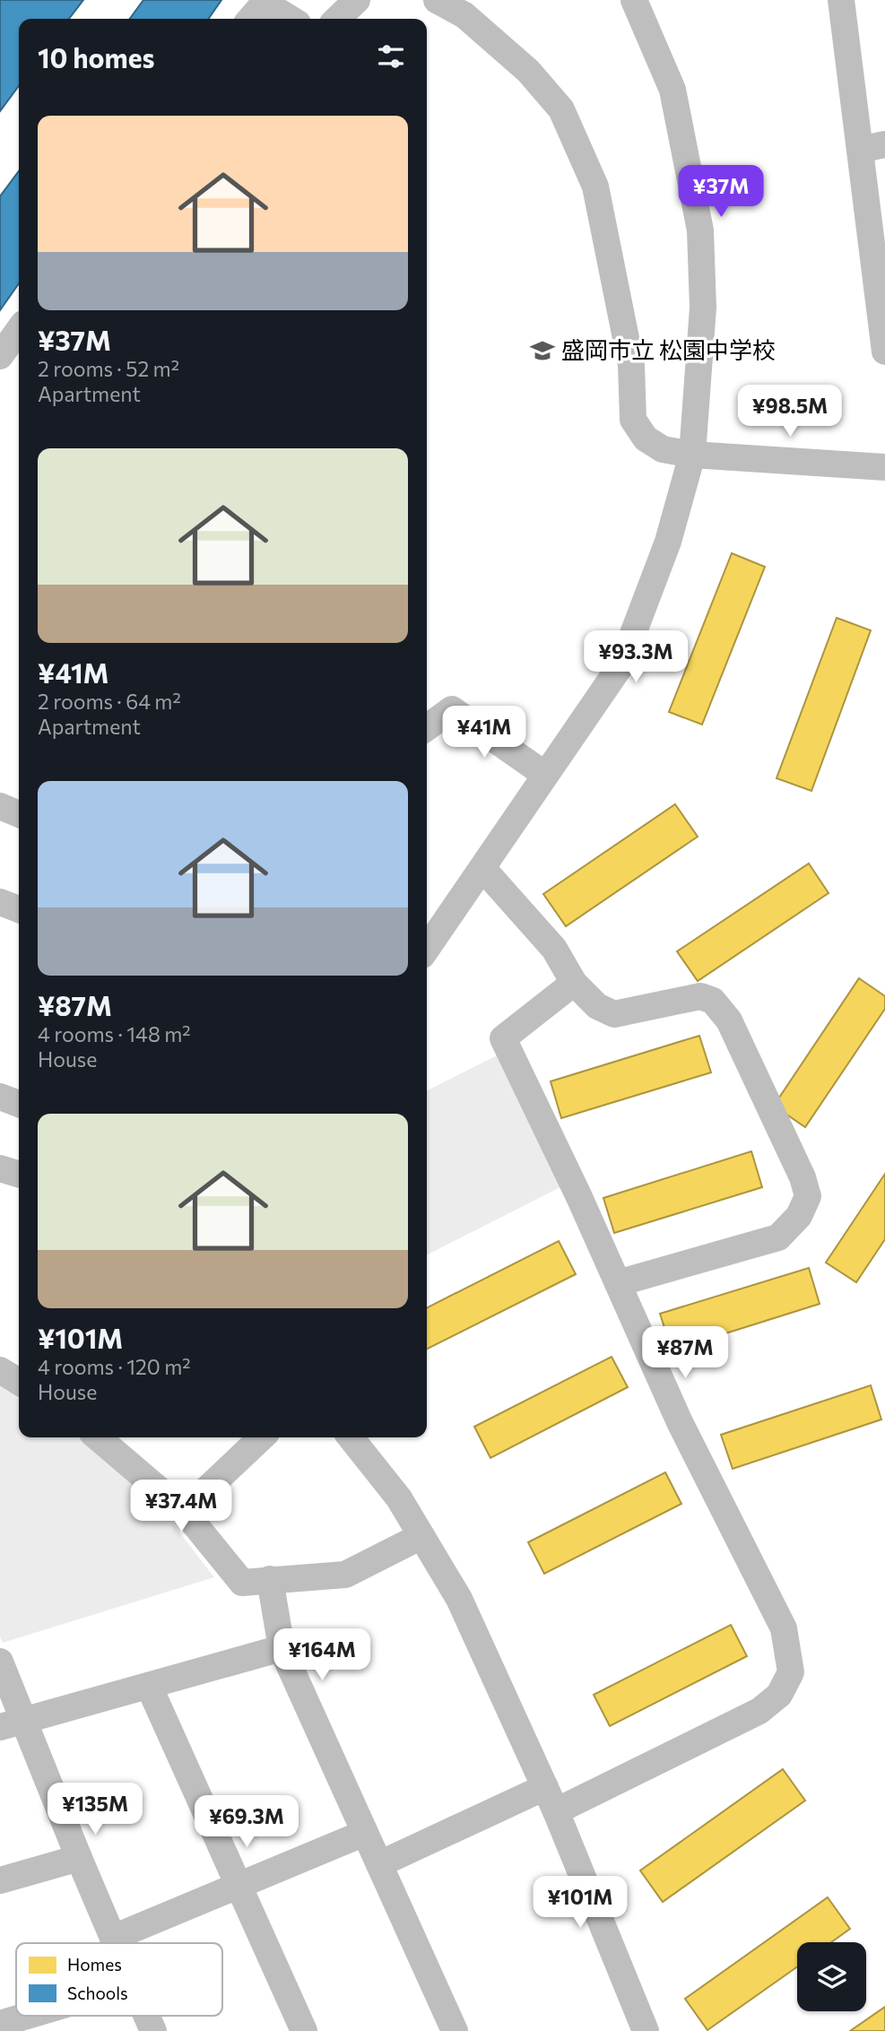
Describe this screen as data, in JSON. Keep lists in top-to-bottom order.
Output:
{
  "places": {
    "school or university": ["盛岡市立 松園中学校"]
  },
  "legend": ["Homes", "Schools"],
  "page": {
    "heading": "10 homes",
    "list": [
      {
        "name": "¥37M",
        "note": "2 rooms · 52 m² · Apartment"
      },
      {
        "name": "¥41M",
        "note": "2 rooms · 64 m² · Apartment"
      },
      {
        "name": "¥87M",
        "note": "4 rooms · 148 m² · House"
      },
      {
        "name": "¥101M",
        "note": "4 rooms · 120 m² · House"
      }
    ],
    "price": [
      "¥37M",
      "¥98.5M",
      "¥93.3M",
      "¥41M",
      "¥87M",
      "¥37.4M",
      "¥164M",
      "¥135M",
      "¥69.3M",
      "¥101M"
    ]
  }
}
